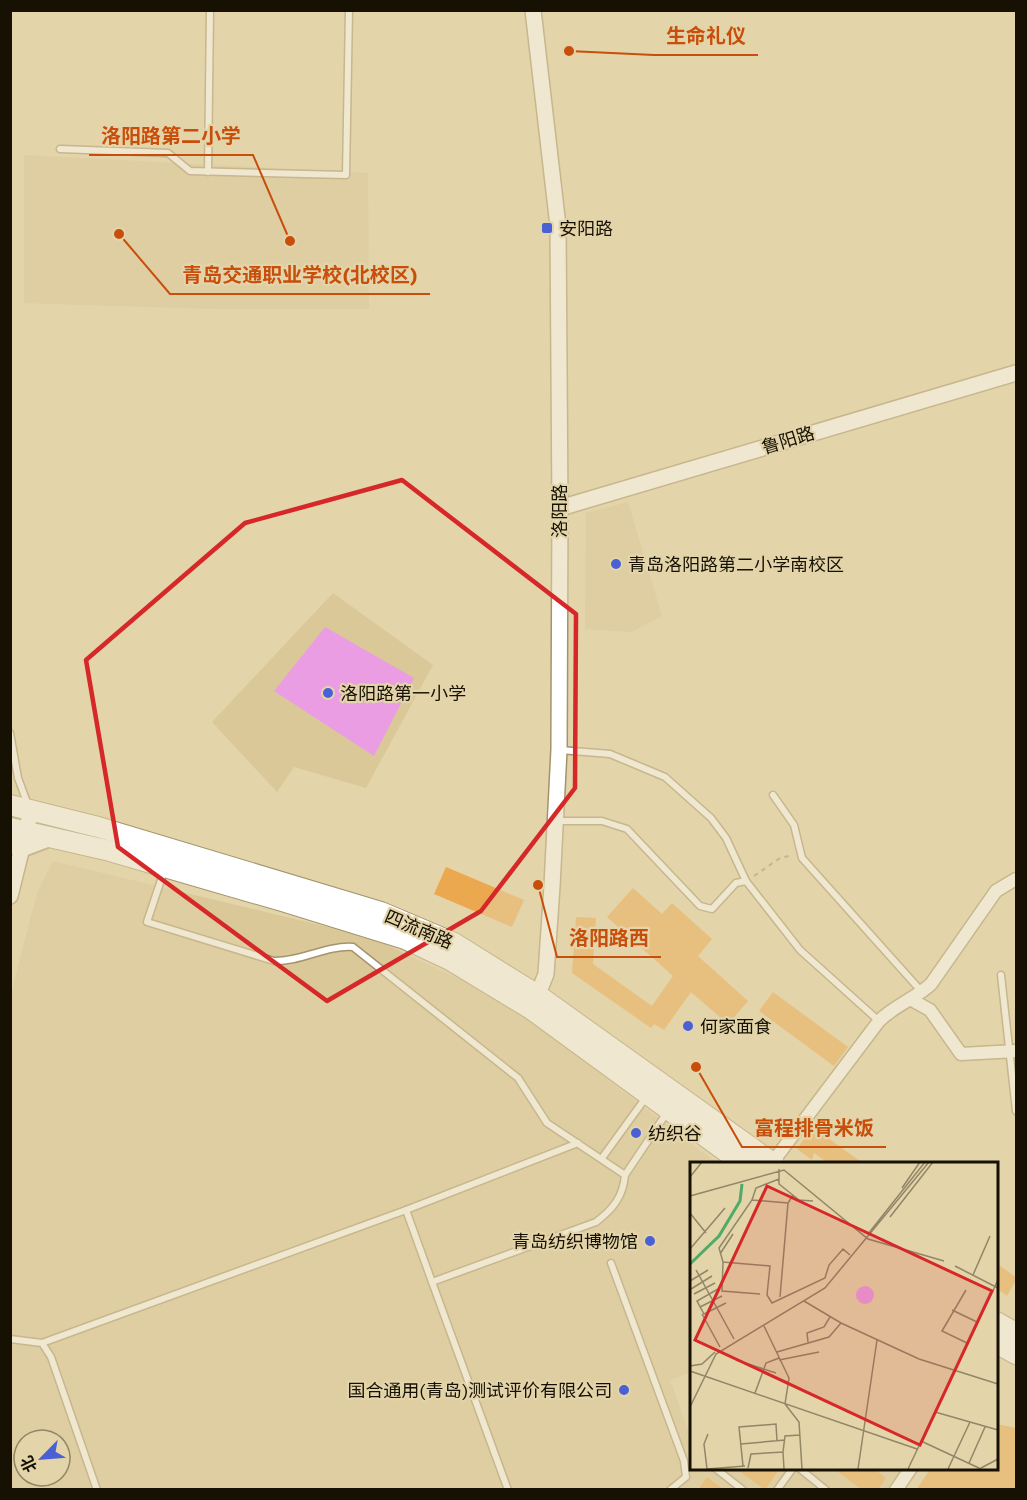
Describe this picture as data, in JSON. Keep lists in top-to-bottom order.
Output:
{
  "streets": {
    "main road": ["四流南路"],
    "street": ["鲁阳路", "洛阳路"]
  },
  "crossings": [
    ["鲁阳路", "洛阳路"],
    ["洛阳路", "四流南路"]
  ],
  "places": {
    "other": [
      "生命礼仪",
      "青岛交通职业学校(北校区)",
      "洛阳路第二小学",
      "青岛洛阳路第二小学南校区",
      "洛阳路第一小学",
      "洛阳路西",
      "何家面食",
      "富程排骨米饭",
      "纺织谷",
      "青岛纺织博物馆",
      "国合通用(青岛)测试评价有限公司"
    ],
    "transit": ["安阳路"]
  },
  "north": "bottom left"
}
